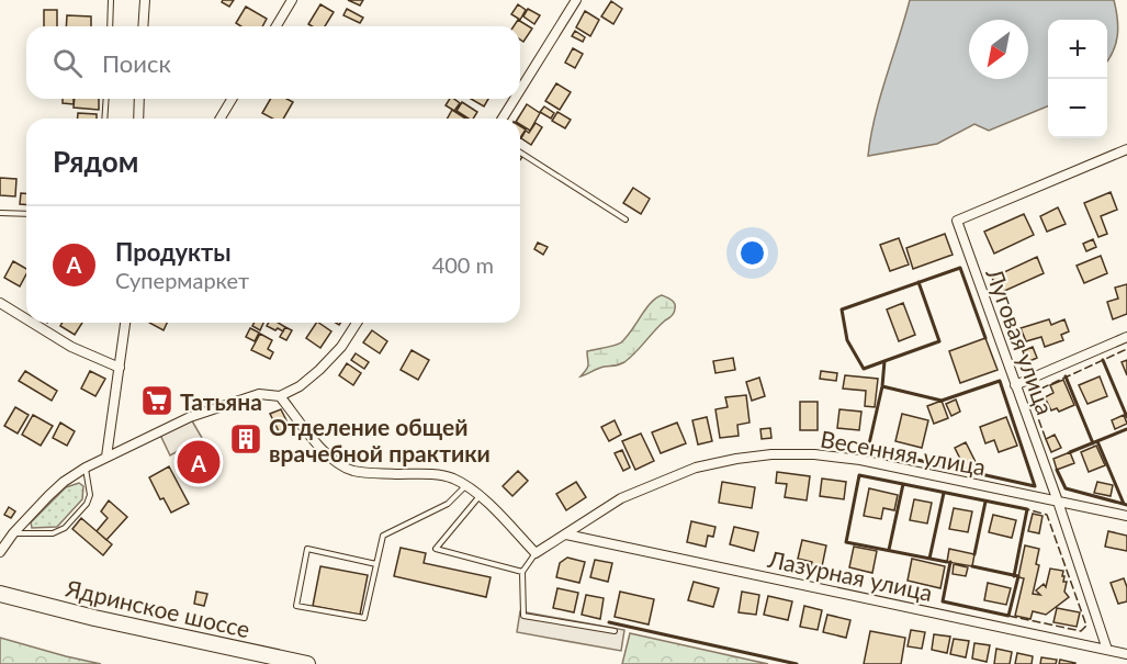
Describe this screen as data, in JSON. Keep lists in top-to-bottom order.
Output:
{
  "streets": {
    "main road": ["Ядринское шоссе"],
    "street": ["Луговая улица", "Весенняя улица", "Лазурная улица"]
  },
  "crossings": [
    ["Луговая улица", "Весенняя улица"],
    ["Луговая улица", "Лазурная улица"],
    ["Весенняя улица", "Лазурная улица"]
  ],
  "places": {
    "supermarket": ["Татьяна"],
    "building": ["Отделение общей врачебной практики"]
  },
  "north": "bottom left",
  "page": {
    "map_buttons": ["+", "−"],
    "search": "Поиск",
    "heading": "Рядом",
    "list": [
      {
        "mark": "A",
        "name": "Продукты",
        "note": "Супермаркет",
        "value": "400 m"
      }
    ],
    "pins": "A"
  }
}
